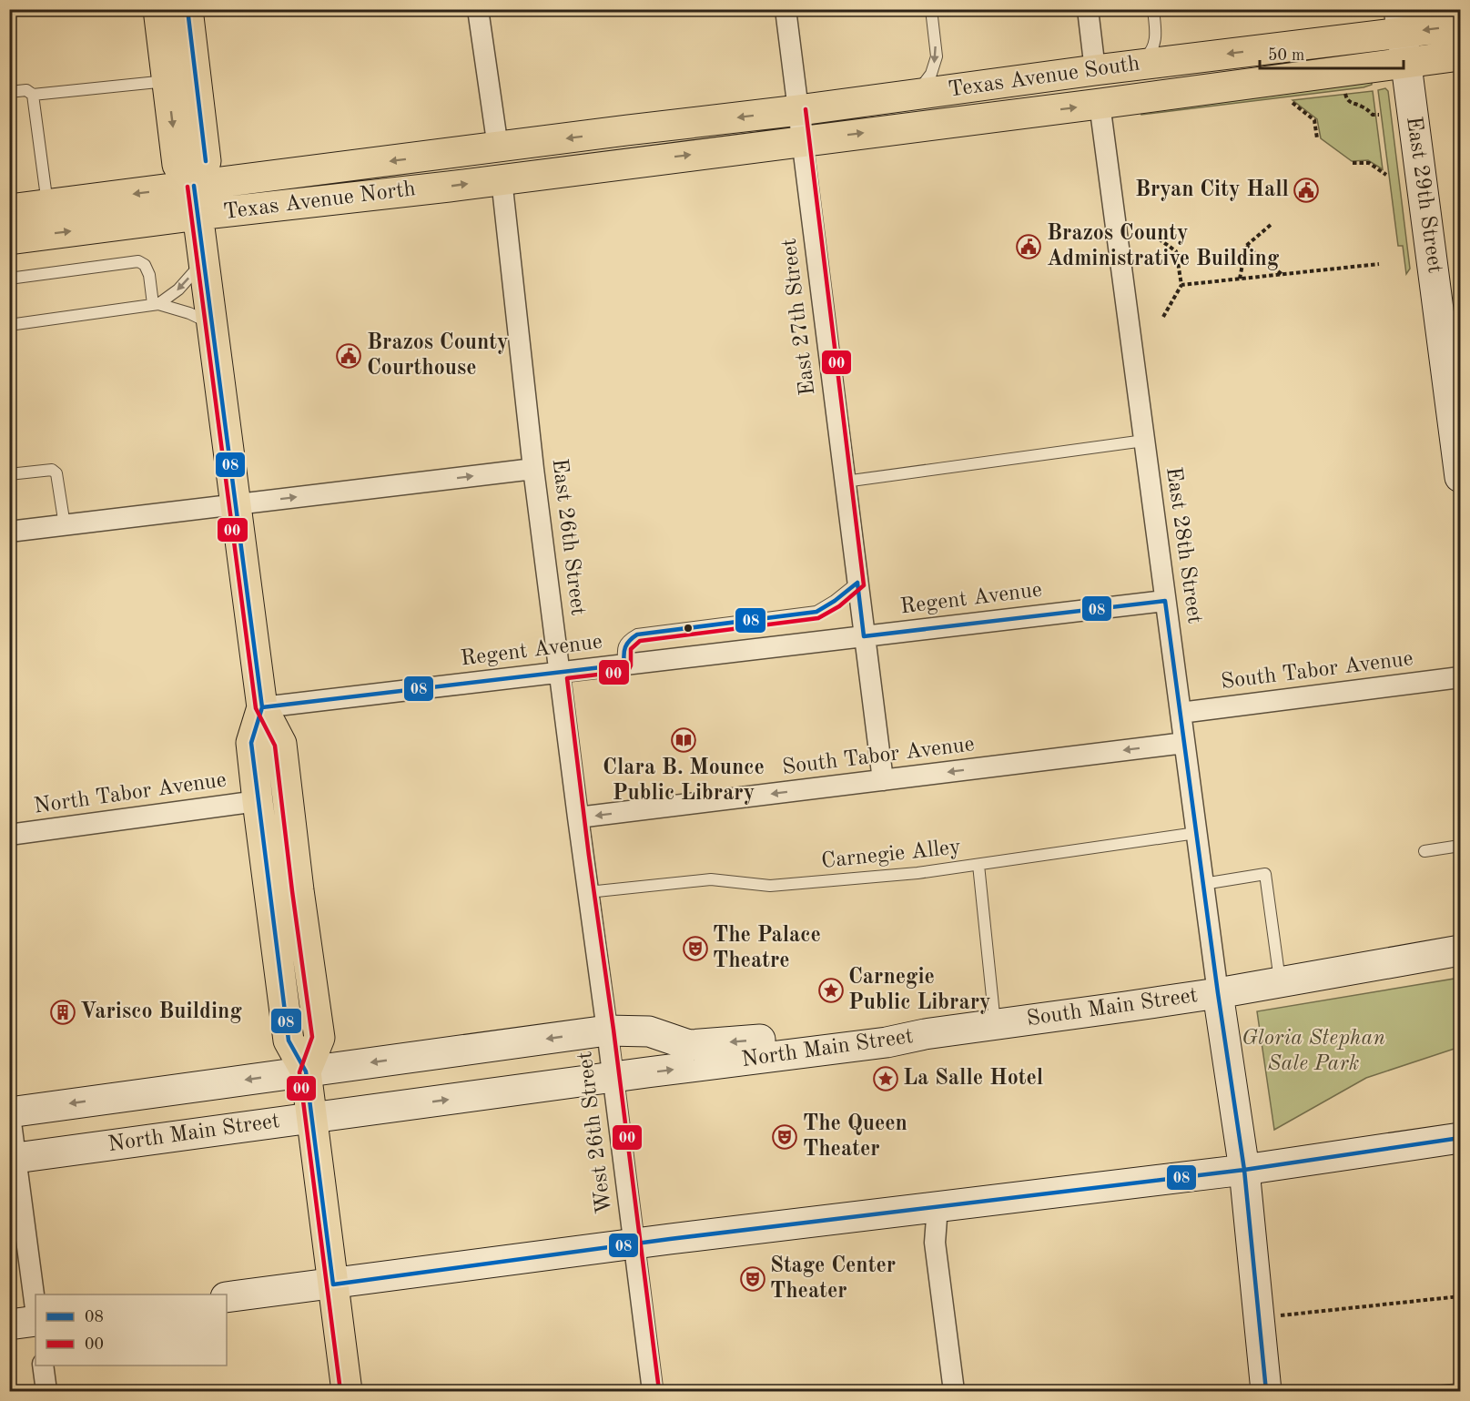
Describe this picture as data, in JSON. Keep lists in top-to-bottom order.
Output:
{
  "streets": {
    "main road": ["Texas Avenue South", "Texas Avenue North"],
    "street": [
      "East 29th Street",
      "East 27th Street",
      "East 26th Street",
      "East 28th Street",
      "Regent Avenue",
      "South Tabor Avenue",
      "North Tabor Avenue",
      "South Main Street",
      "North Main Street",
      "West 26th Street"
    ],
    "lane": ["Carnegie Alley"]
  },
  "crossings": [
    ["Texas Avenue South", "East 29th Street"],
    ["Texas Avenue South", "Texas Avenue North"],
    ["Texas Avenue South", "East 27th Street"],
    ["Texas Avenue South", "East 28th Street"],
    ["Texas Avenue North", "East 26th Street"],
    ["East 27th Street", "Regent Avenue"],
    ["East 27th Street", "South Tabor Avenue"],
    ["East 26th Street", "Regent Avenue"],
    ["East 26th Street", "South Tabor Avenue"],
    ["East 26th Street", "Carnegie Alley"],
    ["East 26th Street", "North Main Street"],
    ["East 26th Street", "West 26th Street"],
    ["East 28th Street", "Regent Avenue"],
    ["East 28th Street", "South Tabor Avenue"],
    ["East 28th Street", "Carnegie Alley"],
    ["East 28th Street", "South Main Street"],
    ["South Main Street", "North Main Street"],
    ["North Main Street", "West 26th Street"]
  ],
  "one_way": ["South Tabor Avenue"],
  "parks": ["Gloria Stephan Sale Park"],
  "places": {
    "public building": ["Bryan City Hall", "Brazos County Administrative Building", "Brazos County Courthouse"],
    "library": ["Clara B. Mounce Public Library"],
    "theatre": ["The Palace Theatre", "The Queen Theater", "Stage Center Theater"],
    "place": ["Carnegie Public Library", "La Salle Hotel"],
    "building": ["Varisco Building"]
  },
  "lines": ["transit line 08", "transit line 00"],
  "legend": ["08", "00"],
  "scale_bar": "50 m"
}
